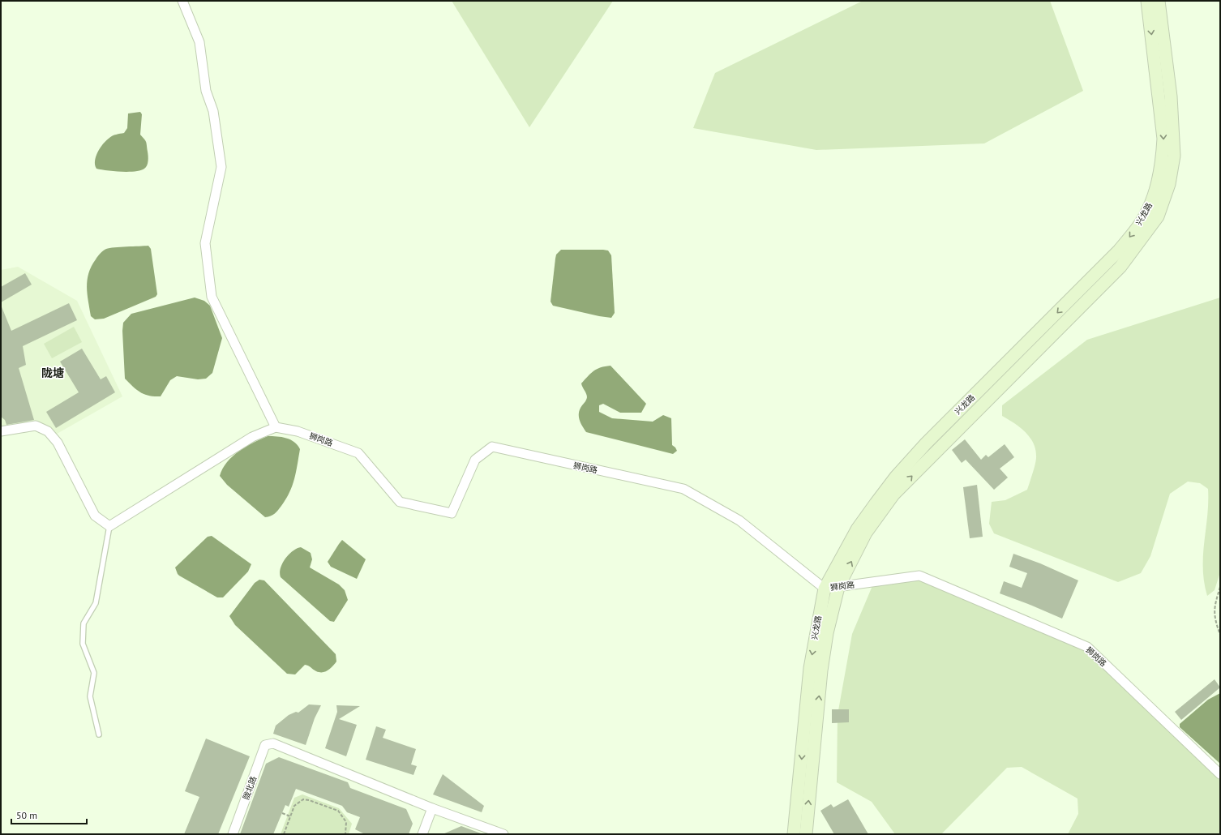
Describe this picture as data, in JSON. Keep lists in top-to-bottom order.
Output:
{
  "streets": {
    "main road": ["兴龙路"],
    "street": ["狮岗路", "陇北路"]
  },
  "crossings": [
    ["兴龙路", "狮岗路"]
  ],
  "districts": ["陇塘"],
  "scale_bar": "50 m"
}
